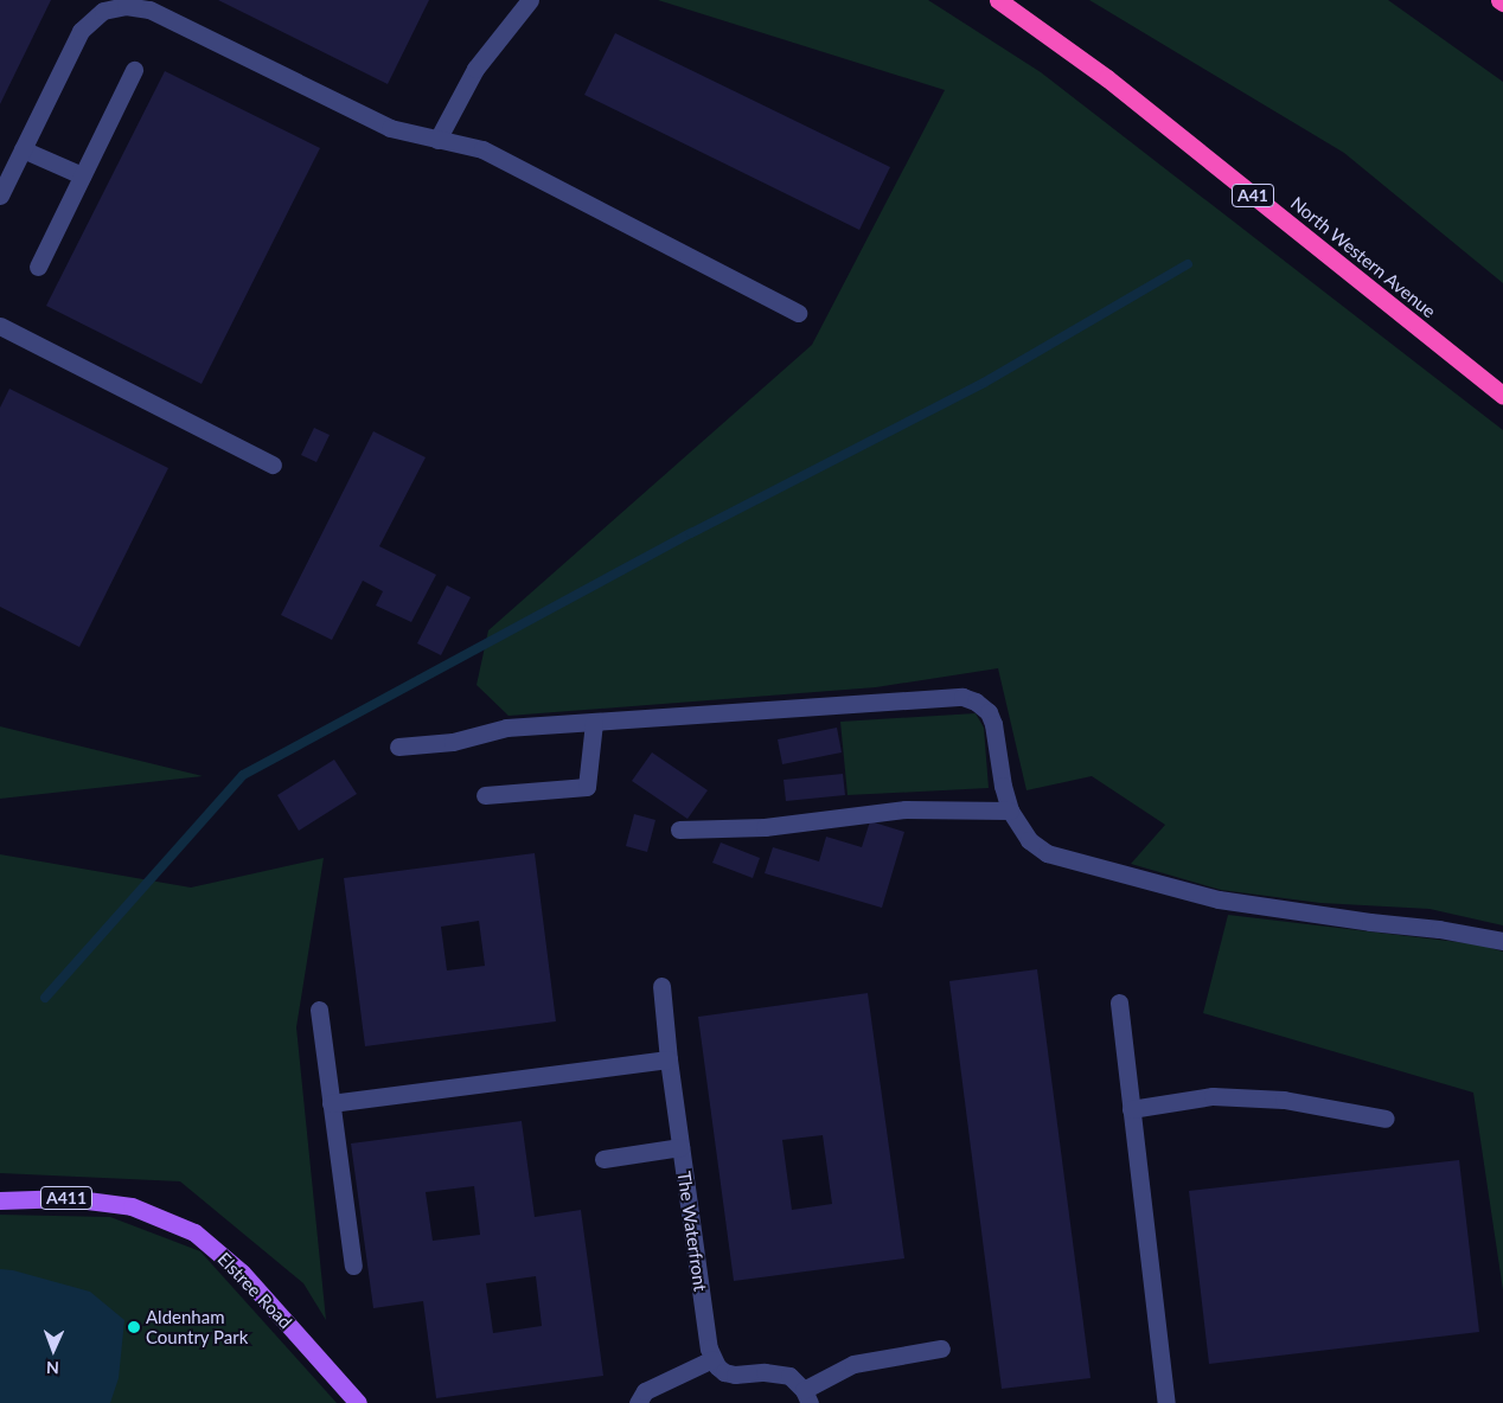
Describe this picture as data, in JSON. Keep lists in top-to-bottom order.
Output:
{
  "streets": {
    "highway": ["A41", "North Western Avenue"],
    "main road": ["A411", "Elstree Road"],
    "lane": ["The Waterfront"]
  },
  "places": ["Aldenham Country Park"],
  "north": "bottom"
}
